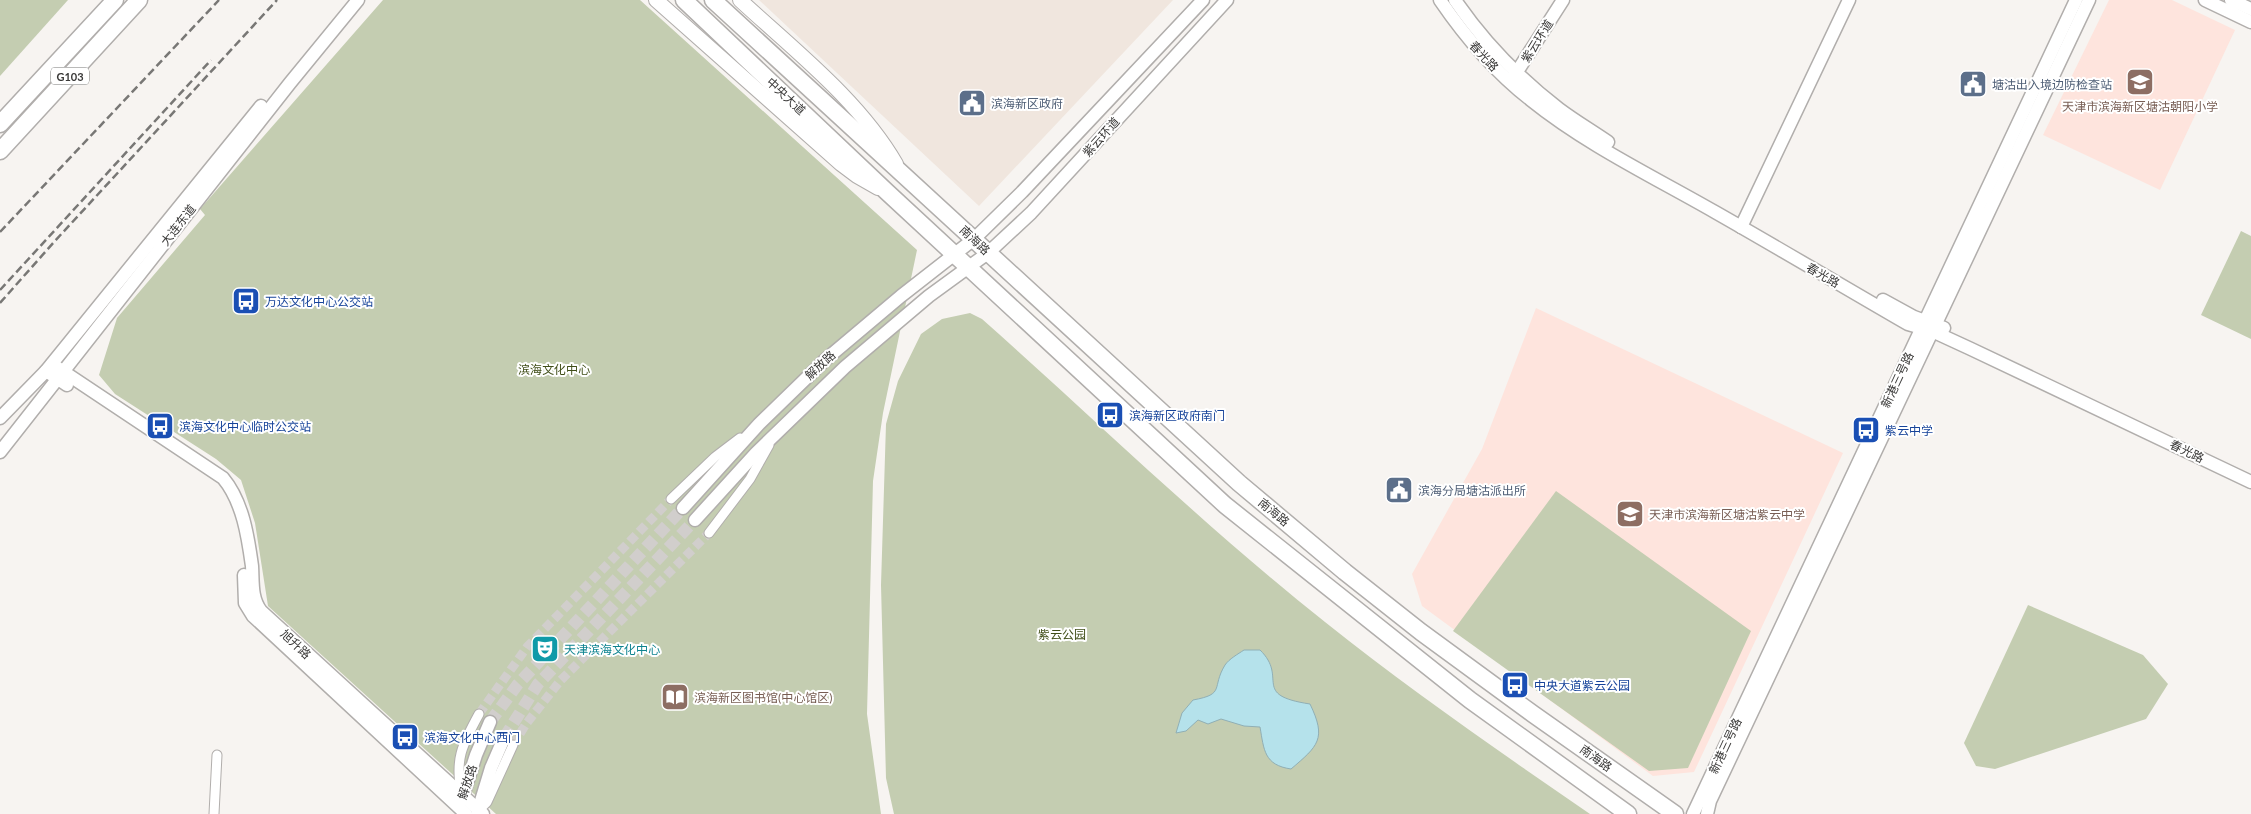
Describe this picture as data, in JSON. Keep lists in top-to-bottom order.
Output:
{
  "streets": {
    "highway": ["G103", "中央大道", "南海路"],
    "street": [
      "紫云环道",
      "春光路",
      "大连东道",
      "解放路",
      "新港三号路",
      "旭升路"
    ]
  },
  "crossings": [
    ["紫云环道", "春光路"],
    ["紫云环道", "南海路"],
    ["紫云环道", "解放路"],
    ["春光路", "新港三号路"],
    ["中央大道", "南海路"],
    ["大连东道", "旭升路"],
    ["南海路", "解放路"],
    ["解放路", "旭升路"]
  ],
  "parks": ["滨海文化中心", "紫云公园"],
  "places": {
    "school or university": ["天津市滨海新区塘沽朝阳小学", "天津市滨海新区塘沽紫云中学"],
    "public building": ["塘沽出入境边防检查站", "滨海新区政府", "滨海分局塘沽派出所"],
    "bus stop": [
      "万达文化中心公交站",
      "滨海新区政府南门",
      "滨海文化中心临时公交站",
      "紫云中学",
      "中央大道紫云公园",
      "滨海文化中心西门"
    ],
    "theatre": ["天津滨海文化中心"],
    "library": ["滨海新区图书馆(中心馆区)"]
  }
}
